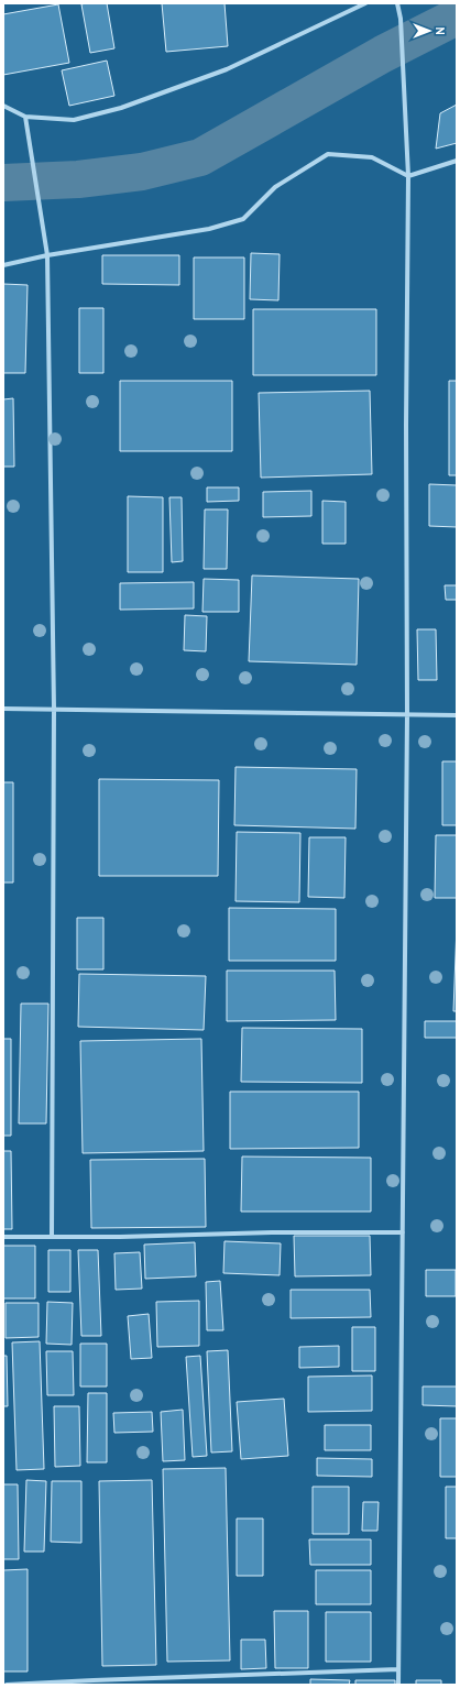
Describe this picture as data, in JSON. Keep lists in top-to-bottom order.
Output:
{
  "north": "right"
}
